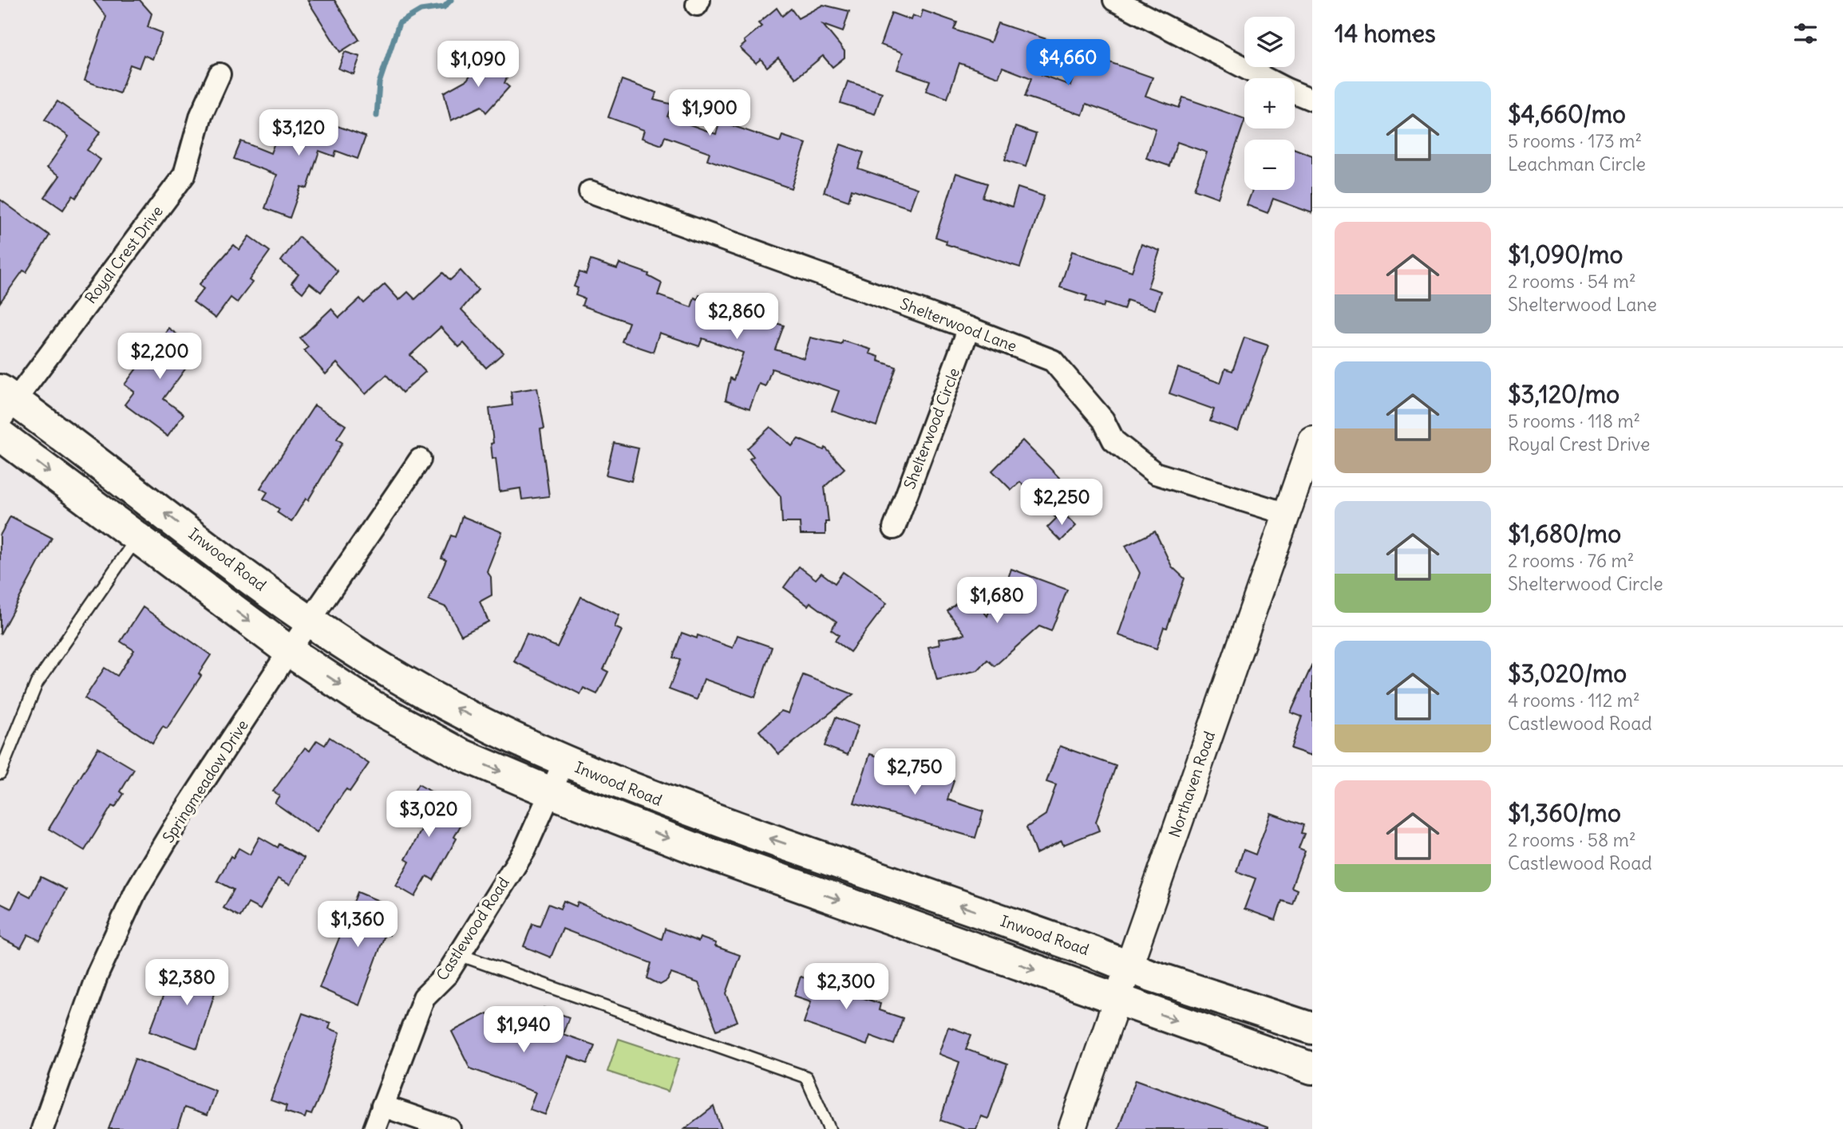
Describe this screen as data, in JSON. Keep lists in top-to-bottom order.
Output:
{
  "streets": {
    "main road": ["Inwood Road"],
    "street": [
      "Royal Crest Drive",
      "Shelterwood Lane",
      "Shelterwood Circle",
      "Springmeadow Drive",
      "Northaven Road",
      "Castlewood Road"
    ]
  },
  "crossings": [
    ["Royal Crest Drive", "Inwood Road"],
    ["Shelterwood Lane", "Shelterwood Circle"],
    ["Shelterwood Lane", "Northaven Road"],
    ["Inwood Road", "Springmeadow Drive"],
    ["Inwood Road", "Northaven Road"],
    ["Inwood Road", "Castlewood Road"]
  ],
  "page": {
    "heading": "14 homes",
    "map_buttons": ["+", "−"],
    "price": [
      "$4,660",
      "$1,090",
      "$1,900",
      "$3,120",
      "$2,860",
      "$2,200",
      "$2,250",
      "$1,680",
      "$2,750",
      "$3,020",
      "$1,360",
      "$2,380",
      "$2,300",
      "$1,940"
    ],
    "list": [
      {
        "name": "$4,660/mo",
        "note": "5 rooms · 173 m² · Leachman Circle"
      },
      {
        "name": "$1,090/mo",
        "note": "2 rooms · 54 m² · Shelterwood Lane"
      },
      {
        "name": "$3,120/mo",
        "note": "5 rooms · 118 m² · Royal Crest Drive"
      },
      {
        "name": "$1,680/mo",
        "note": "2 rooms · 76 m² · Shelterwood Circle"
      },
      {
        "name": "$3,020/mo",
        "note": "4 rooms · 112 m² · Castlewood Road"
      },
      {
        "name": "$1,360/mo",
        "note": "2 rooms · 58 m² · Castlewood Road"
      }
    ]
  }
}
